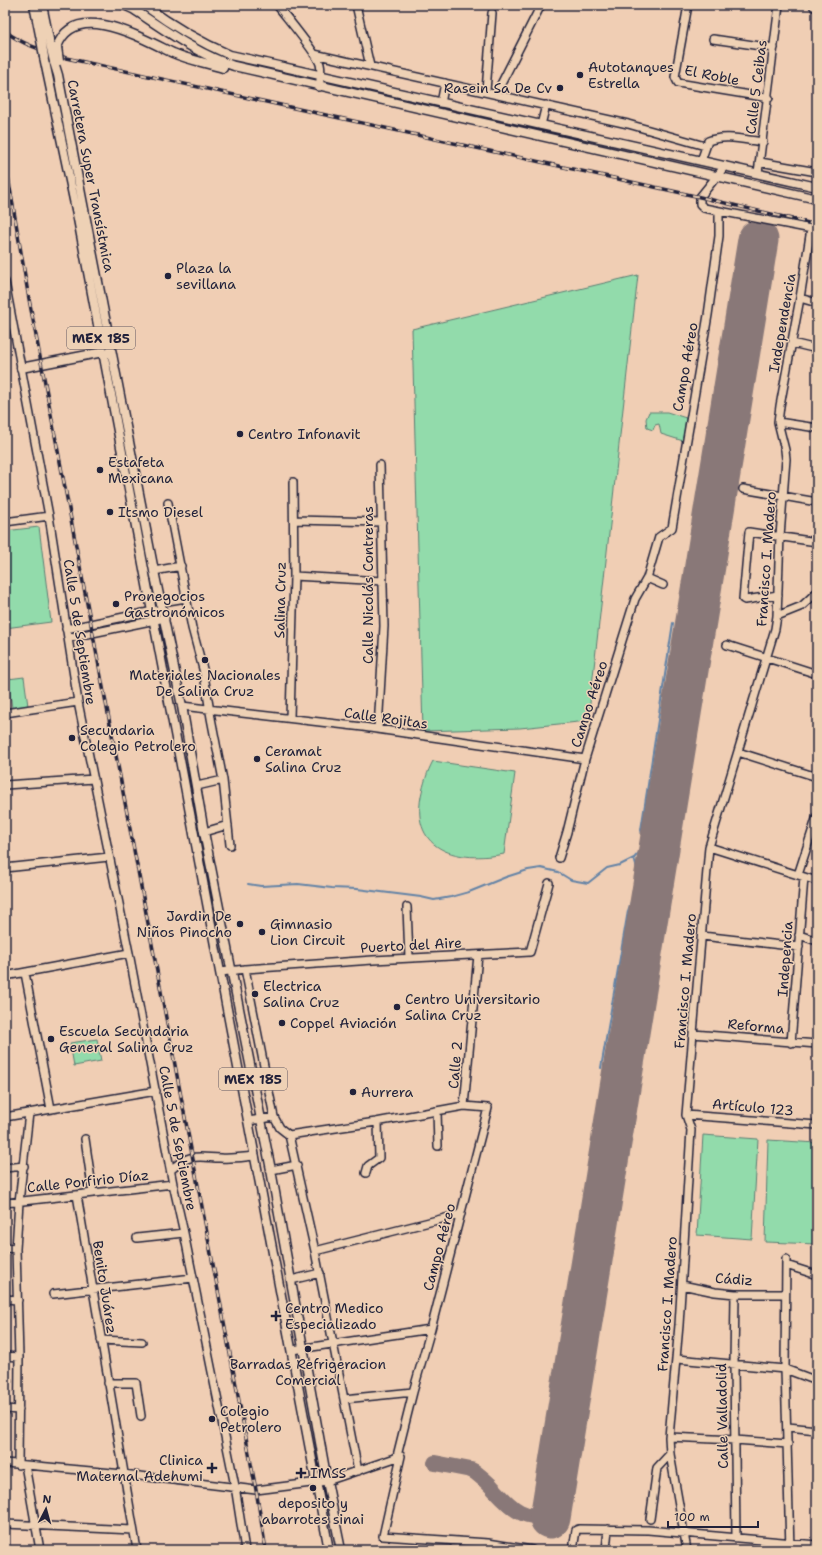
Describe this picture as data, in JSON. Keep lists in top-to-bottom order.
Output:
{
  "streets": {
    "main road": ["Carretera Super Transístmica", "MEX 185"],
    "street": [
      "El Roble",
      "Calle 5 Ceibas",
      "Independencia",
      "Campo Aéreo",
      "Francisco I. Madero",
      "Calle Nicolás Contreras",
      "Salina Cruz",
      "Calle 5 de Septiembre",
      "Calle Rojitas",
      "Puerto del Aire",
      "Indepencia",
      "Reforma",
      "Calle 2",
      "Artículo 123",
      "Calle Porfirio Díaz",
      "Cádiz",
      "Benito Juárez",
      "Calle Valladolid"
    ]
  },
  "crossings": [
    ["El Roble", "Calle 5 Ceibas"],
    ["Carretera Super Transístmica", "MEX 185"],
    ["Carretera Super Transístmica", "Calle Rojitas"],
    ["Carretera Super Transístmica", "Puerto del Aire"],
    ["Independencia", "Francisco I. Madero"],
    ["MEX 185", "Calle 5 de Septiembre"],
    ["MEX 185", "Puerto del Aire"],
    ["Campo Aéreo", "Calle Rojitas"],
    ["Campo Aéreo", "Calle 2"],
    ["Francisco I. Madero", "Reforma"],
    ["Francisco I. Madero", "Artículo 123"],
    ["Francisco I. Madero", "Cádiz"],
    ["Calle Nicolás Contreras", "Calle Rojitas"],
    ["Salina Cruz", "Calle Rojitas"],
    ["Calle 5 de Septiembre", "Calle Porfirio Díaz"],
    ["Puerto del Aire", "Calle 2"],
    ["Indepencia", "Reforma"],
    ["Calle Porfirio Díaz", "Benito Juárez"],
    ["Cádiz", "Calle Valladolid"]
  ],
  "places": {
    "other": [
      "Autotanques Estrella",
      "Rasein Sa De Cv",
      "Plaza la sevillana",
      "Centro Infonavit",
      "Estafeta Mexicana",
      "Itsmo Diesel",
      "Pronegocios Gastronómicos",
      "Materiales Nacionales De Salina Cruz",
      "Secundaria Colegio Petrolero",
      "Ceramat Salina Cruz",
      "Jardin De Niños Pinocho",
      "Gimnasio Lion Circuit",
      "Electrica Salina Cruz",
      "Centro Universitario Salina Cruz",
      "Coppel Aviación",
      "Escuela Secundaria General Salina Cruz",
      "Aurrera",
      "Barradas Refrigeracion Comercial",
      "Colegio Petrolero",
      "deposito y abarrotes sinai"
    ],
    "health": ["Centro Medico Especializado", "Clinica Maternal Adehumi", "IMSS"]
  },
  "scale_bar": "100 m",
  "north": "top"
}
